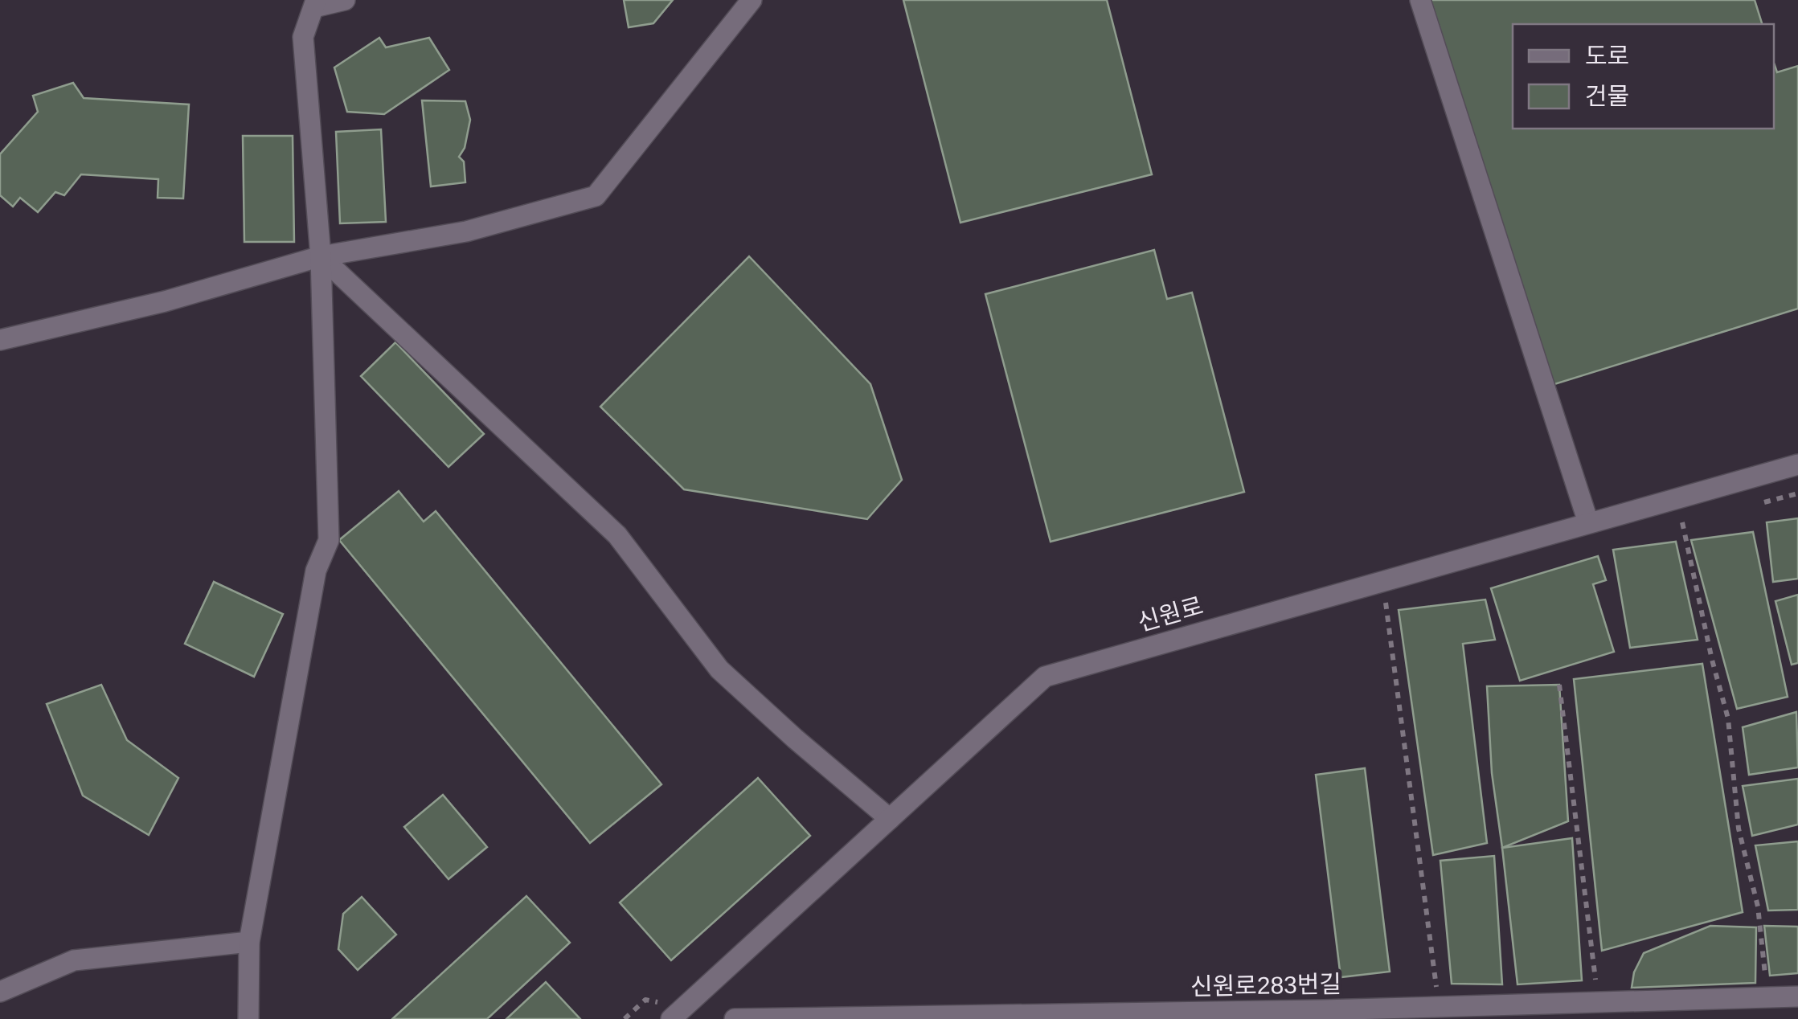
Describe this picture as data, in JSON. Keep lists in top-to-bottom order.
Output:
{
  "streets": {
    "street": ["신원로", "신원로283번길"]
  },
  "legend": ["도로", "건물"]
}
